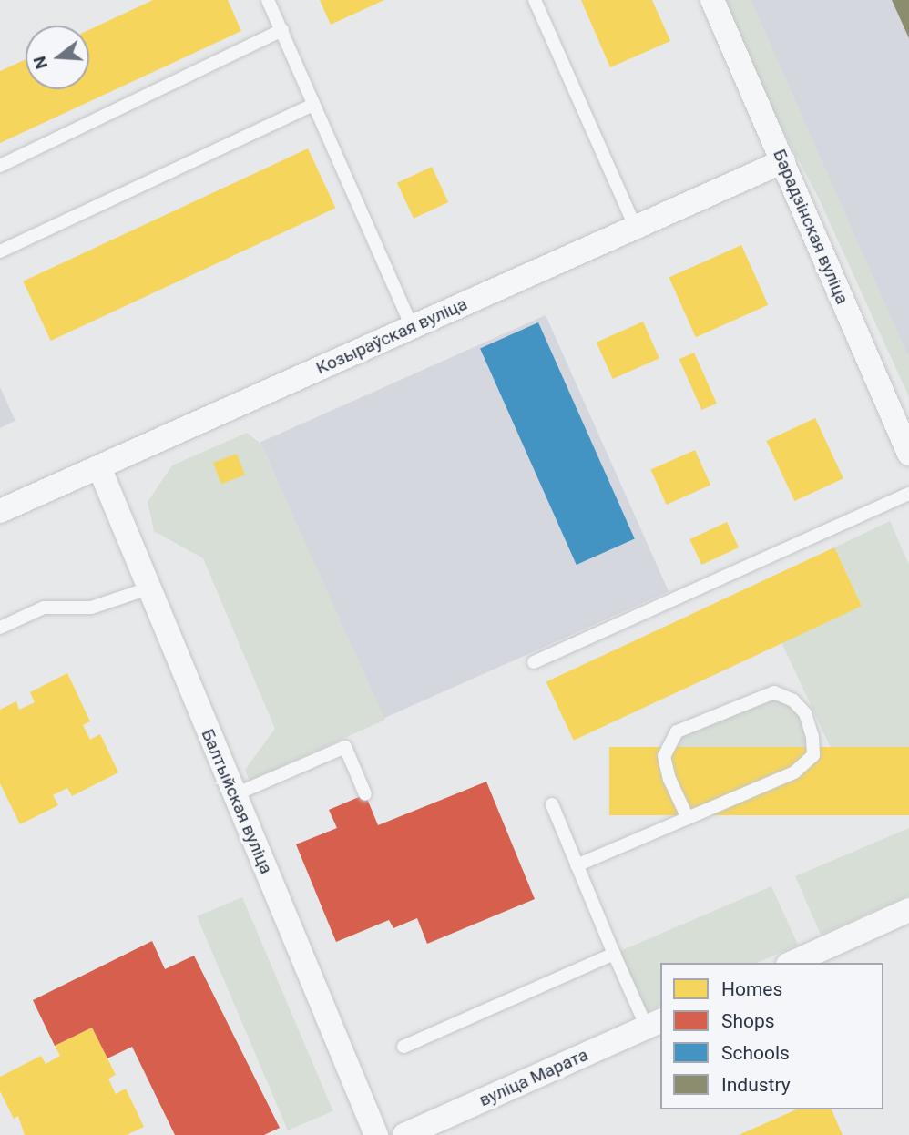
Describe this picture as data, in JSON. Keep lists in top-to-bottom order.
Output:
{
  "streets": {
    "street": [
      "Барадзінская вуліца",
      "Козыраўская вуліца",
      "Балтыйская вуліца",
      "вуліца Марата"
    ]
  },
  "crossings": [
    ["Барадзінская вуліца", "Козыраўская вуліца"],
    ["Козыраўская вуліца", "Балтыйская вуліца"]
  ],
  "legend": [
    "Homes",
    "Shops",
    "Schools",
    "Industry"
  ],
  "north": "left"
}
